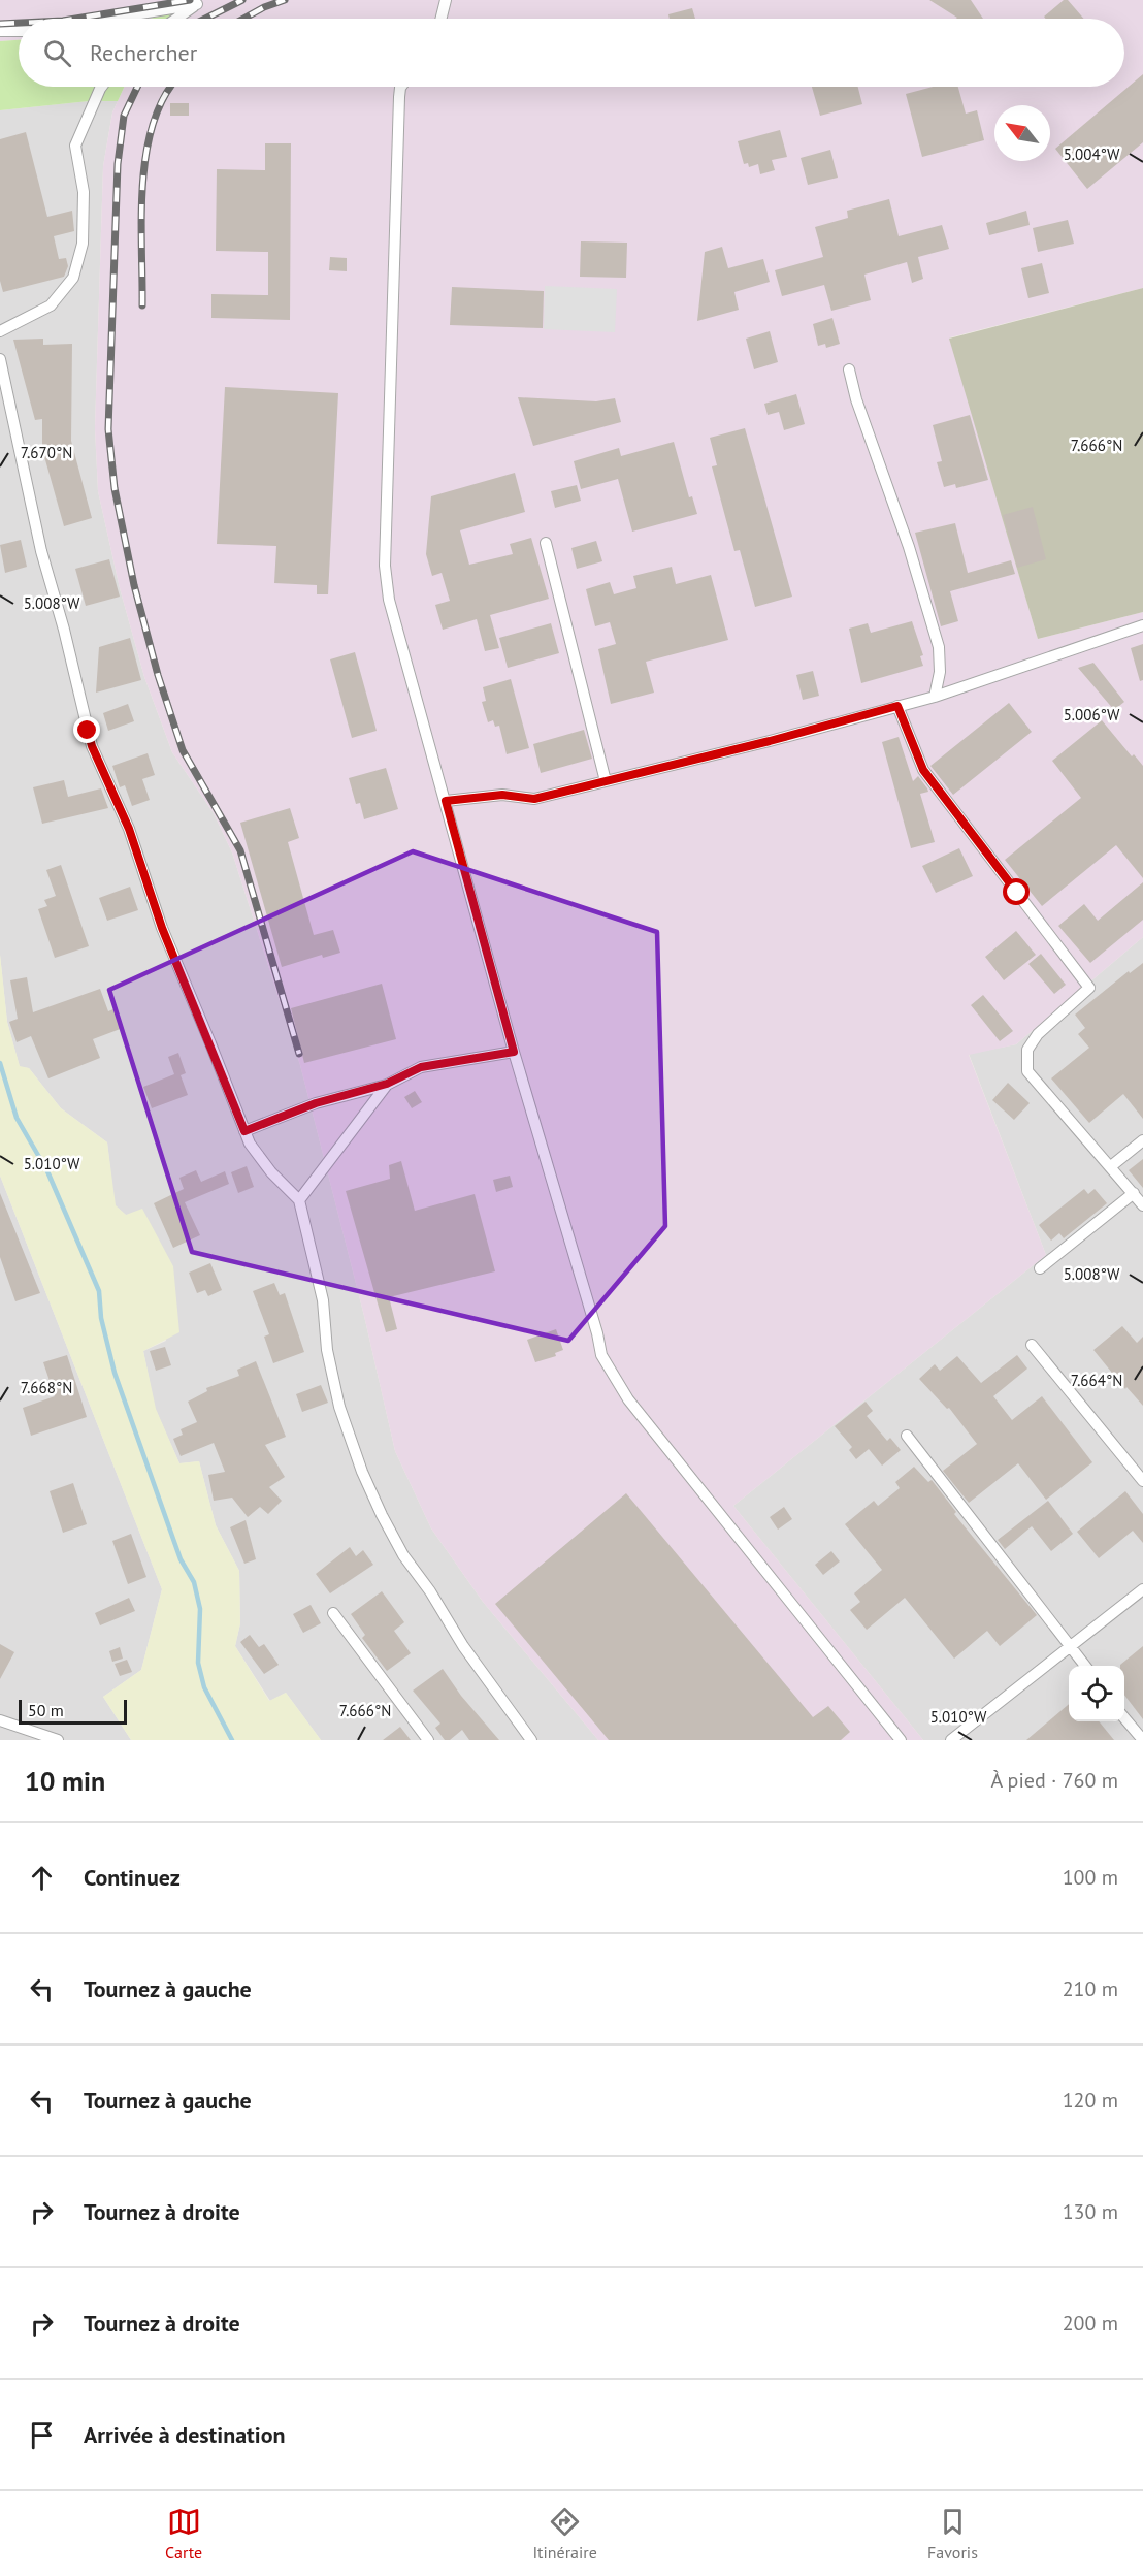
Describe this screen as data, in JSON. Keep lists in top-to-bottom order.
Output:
{
  "scale_bar": "50 m",
  "north": "top left",
  "page": {
    "search": "Rechercher",
    "scale": "50 m",
    "heading": ["10 min", "À pied · 760 m"],
    "list": [
      ["Continuez", "100 m"],
      ["Tournez à gauche", "210 m"],
      ["Tournez à gauche", "120 m"],
      ["Tournez à droite", "130 m"],
      ["Tournez à droite", "200 m"],
      "Arrivée à destination"
    ],
    "nav": ["Carte", "Itinéraire", "Favoris"]
  },
  "coordinates": [
    "5.004°W",
    "7.666°N",
    "7.670°N",
    "5.008°W",
    "5.006°W",
    "5.010°W",
    "7.664°N",
    "7.668°N"
  ]
}
